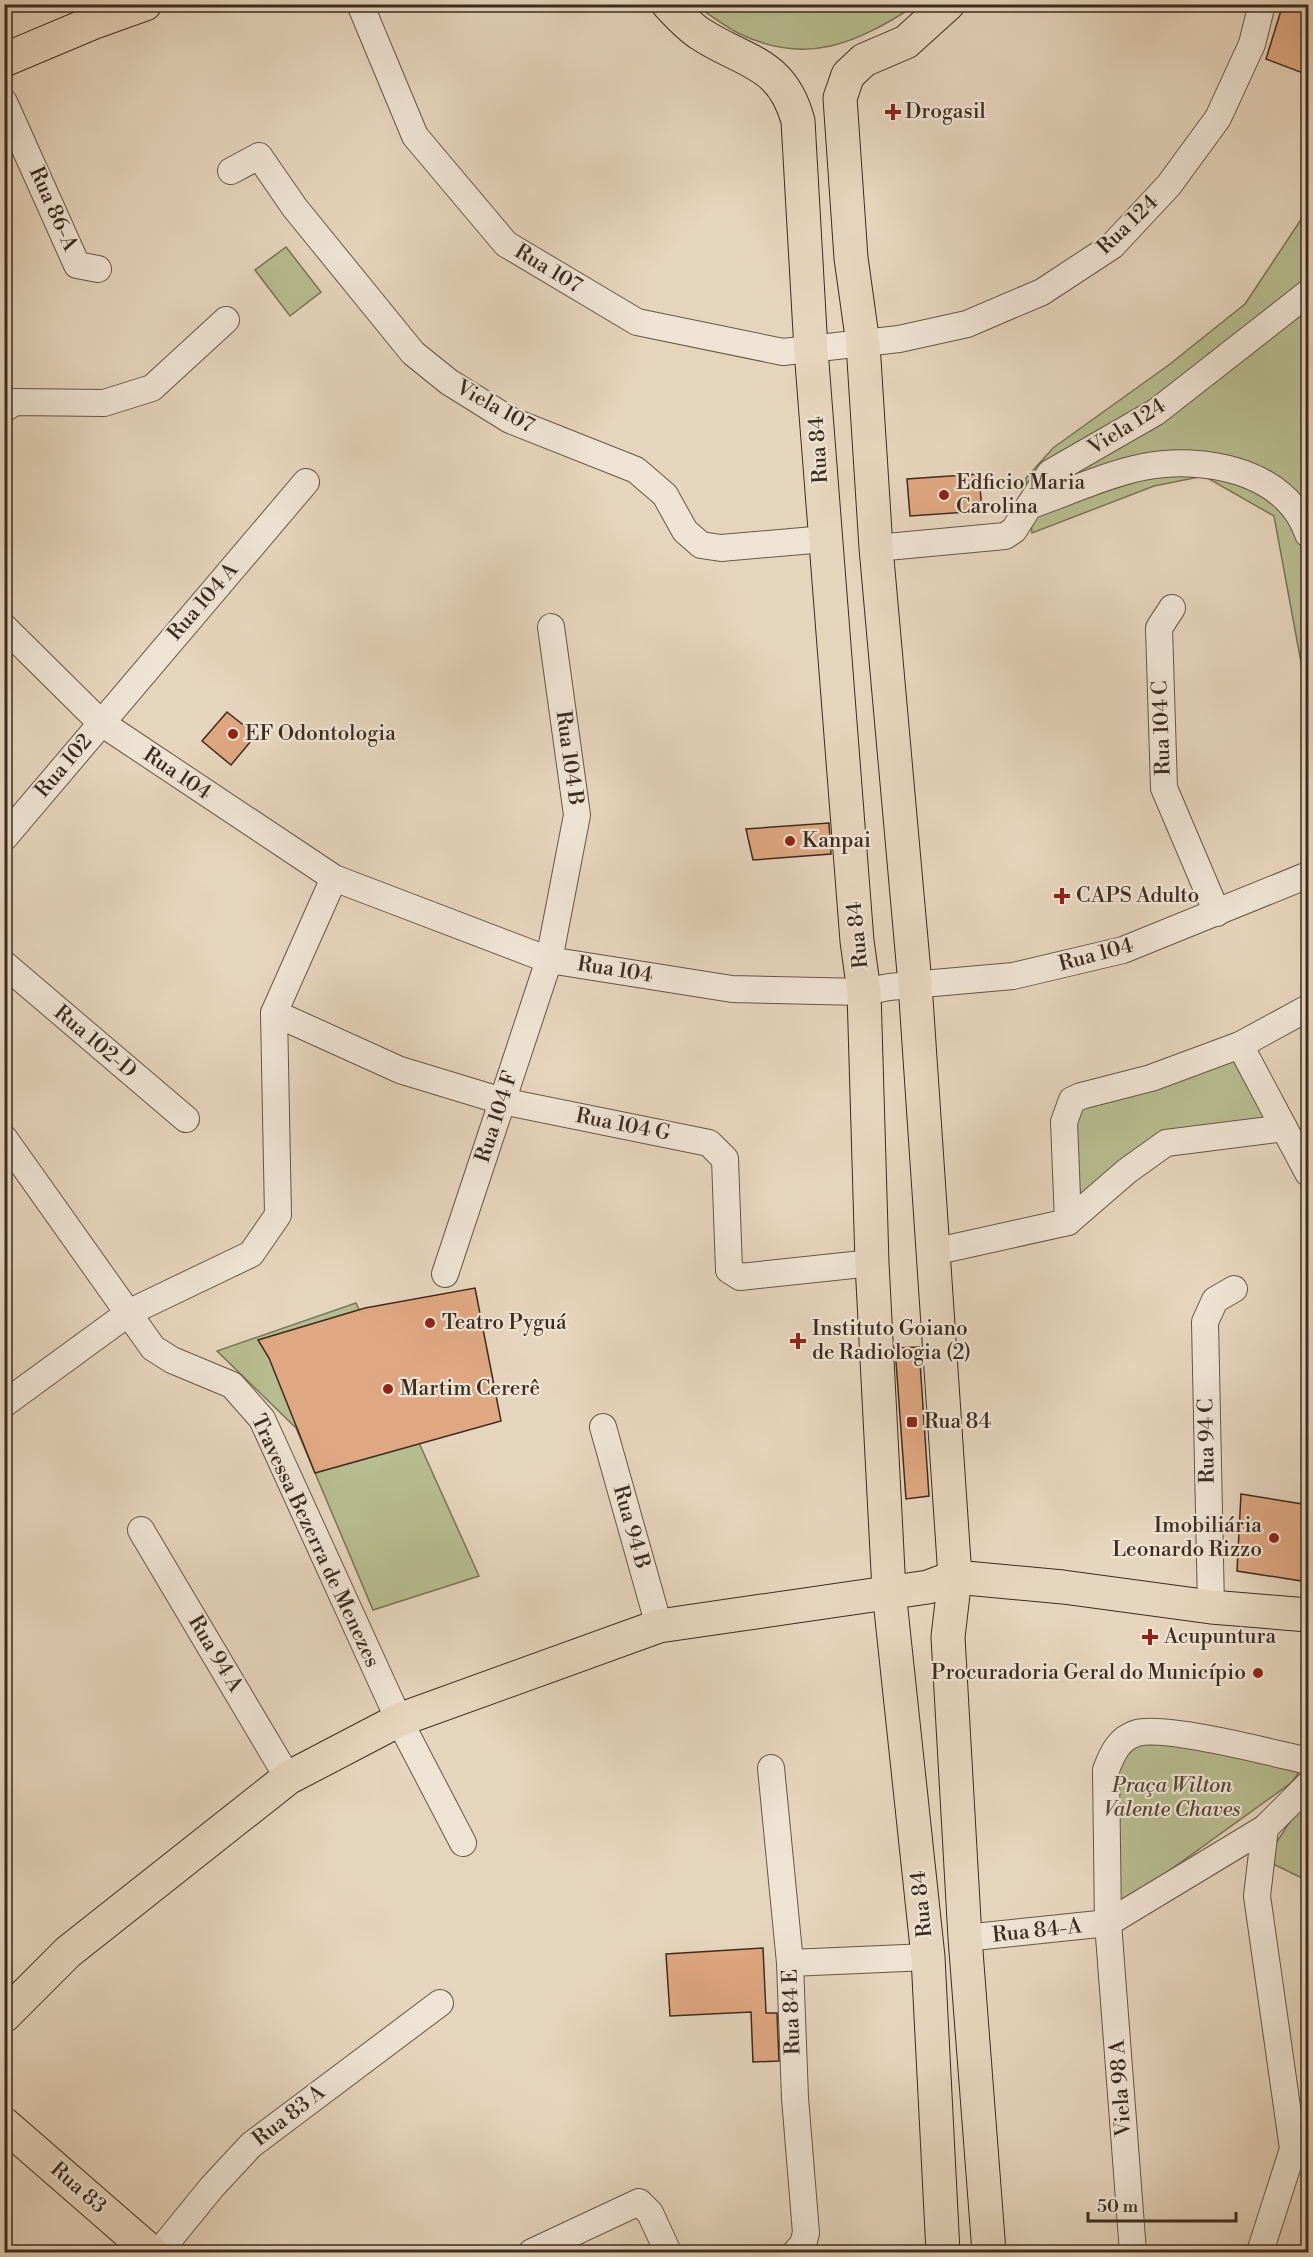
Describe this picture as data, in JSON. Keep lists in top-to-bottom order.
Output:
{
  "streets": {
    "main road": ["Rua 84", "Rua 83"],
    "street": [
      "Rua 86-A",
      "Rua 124",
      "Rua 107",
      "Viela 107",
      "Viela 124",
      "Rua 104 A",
      "Rua 104 C",
      "Rua 104 B",
      "Rua 102",
      "Rua 104",
      "Rua 102-D",
      "Rua 104 F",
      "Rua 104 G",
      "Rua 94 C",
      "Rua 94 B",
      "Travessa Bezerra de Menezes",
      "Rua 94 A",
      "Rua 84-A",
      "Rua 84 E",
      "Viela 98 A",
      "Rua 83 A"
    ]
  },
  "crossings": [
    ["Rua 124", "Rua 107"],
    ["Rua 124", "Rua 84"],
    ["Rua 107", "Rua 84"],
    ["Viela 107", "Rua 84"],
    ["Viela 124", "Rua 84"],
    ["Rua 84", "Rua 104"],
    ["Rua 84", "Rua 104 G"],
    ["Rua 84", "Rua 84-A"],
    ["Rua 104 A", "Rua 102"],
    ["Rua 104 A", "Rua 104"],
    ["Rua 104 C", "Rua 104"],
    ["Rua 104 B", "Rua 104"],
    ["Rua 104 B", "Rua 104 F"],
    ["Rua 102", "Rua 104"],
    ["Rua 104", "Rua 104 F"],
    ["Rua 104 F", "Rua 104 G"],
    ["Rua 84-A", "Viela 98 A"]
  ],
  "parks": ["Praça Wilton Valente Chaves"],
  "places": {
    "health": [
      "Drogasil",
      "CAPS Adulto",
      "Instituto Goiano de Radiologia (2)",
      "Acupuntura"
    ],
    "other": [
      "Edficio Maria Carolina",
      "EF Odontologia",
      "Kanpai",
      "Teatro Pyguá",
      "Martim Cererê",
      "Imobiliária Leonardo Rizzo",
      "Procuradoria Geral do Município"
    ],
    "transit": ["Rua 84"]
  },
  "scale_bar": "50 m"
}
